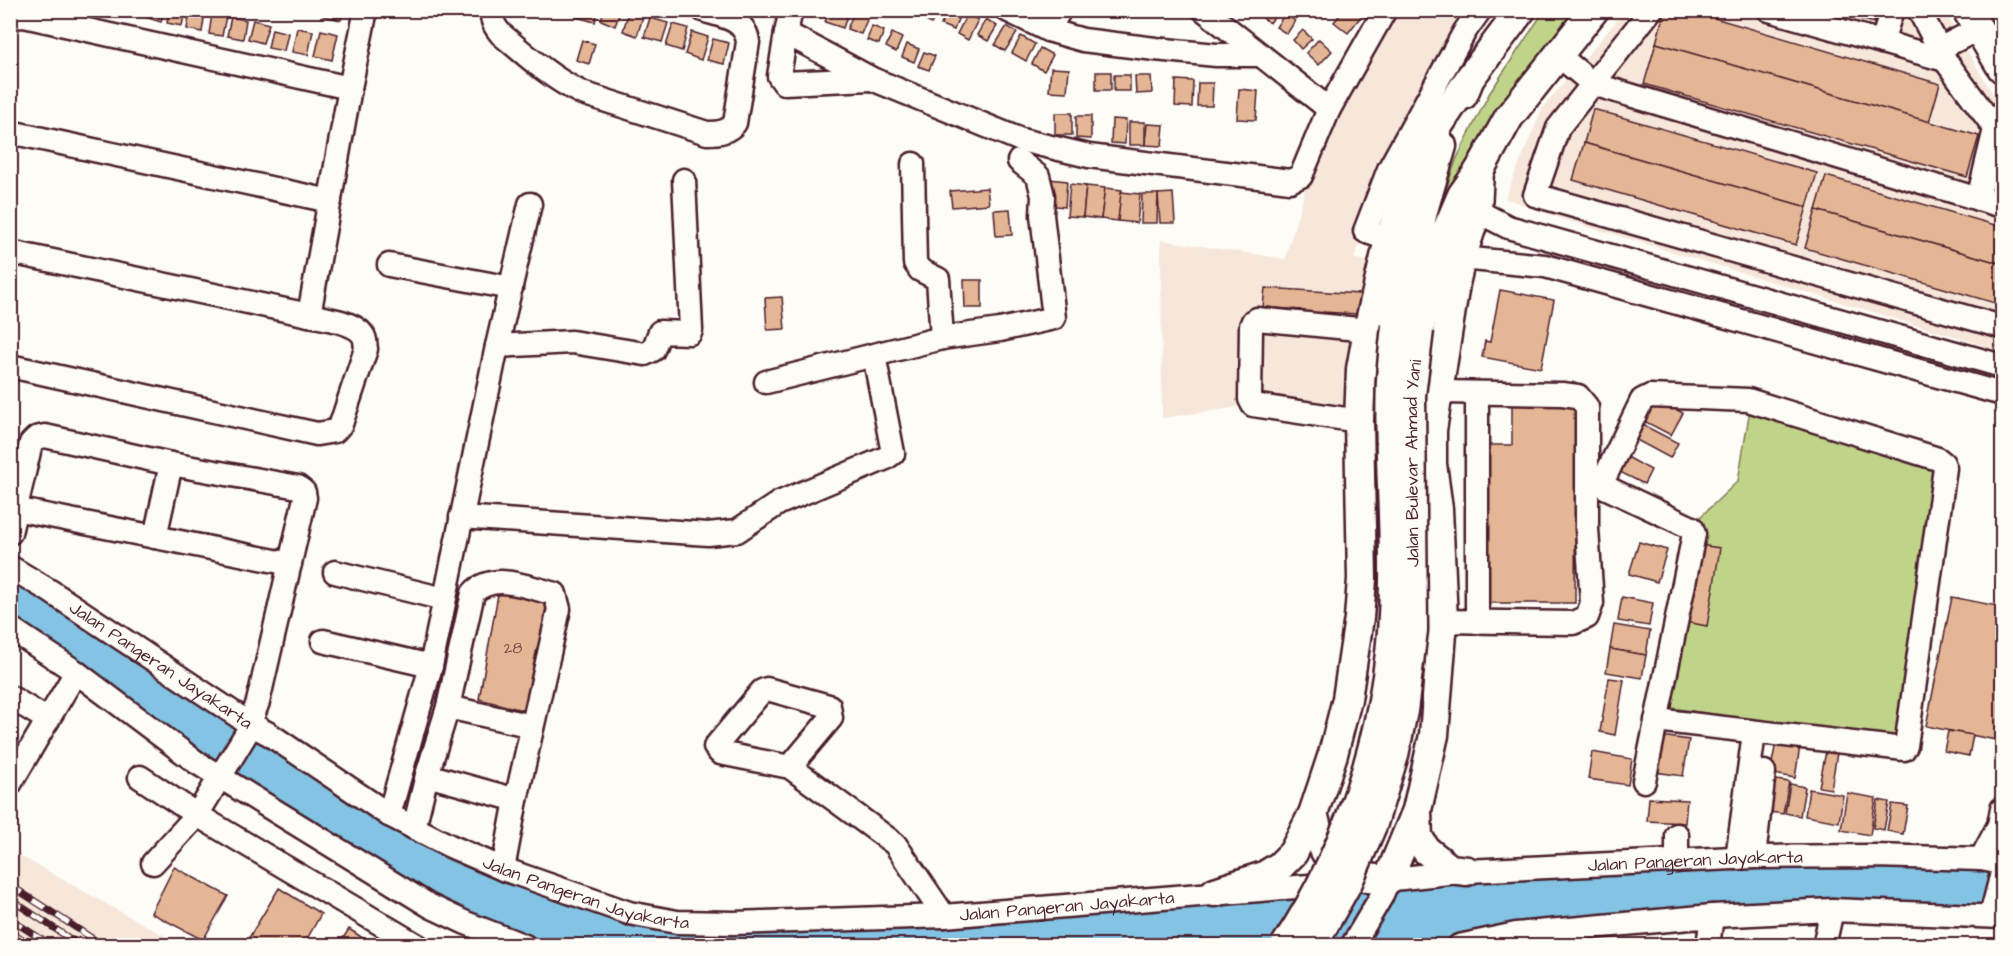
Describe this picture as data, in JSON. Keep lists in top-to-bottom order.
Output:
{
  "streets": {
    "main road": ["Jalan Bulevar Ahmad Yani"],
    "street": ["Jalan Pangeran Jayakarta"]
  },
  "house_numbers": ["28"]
}
